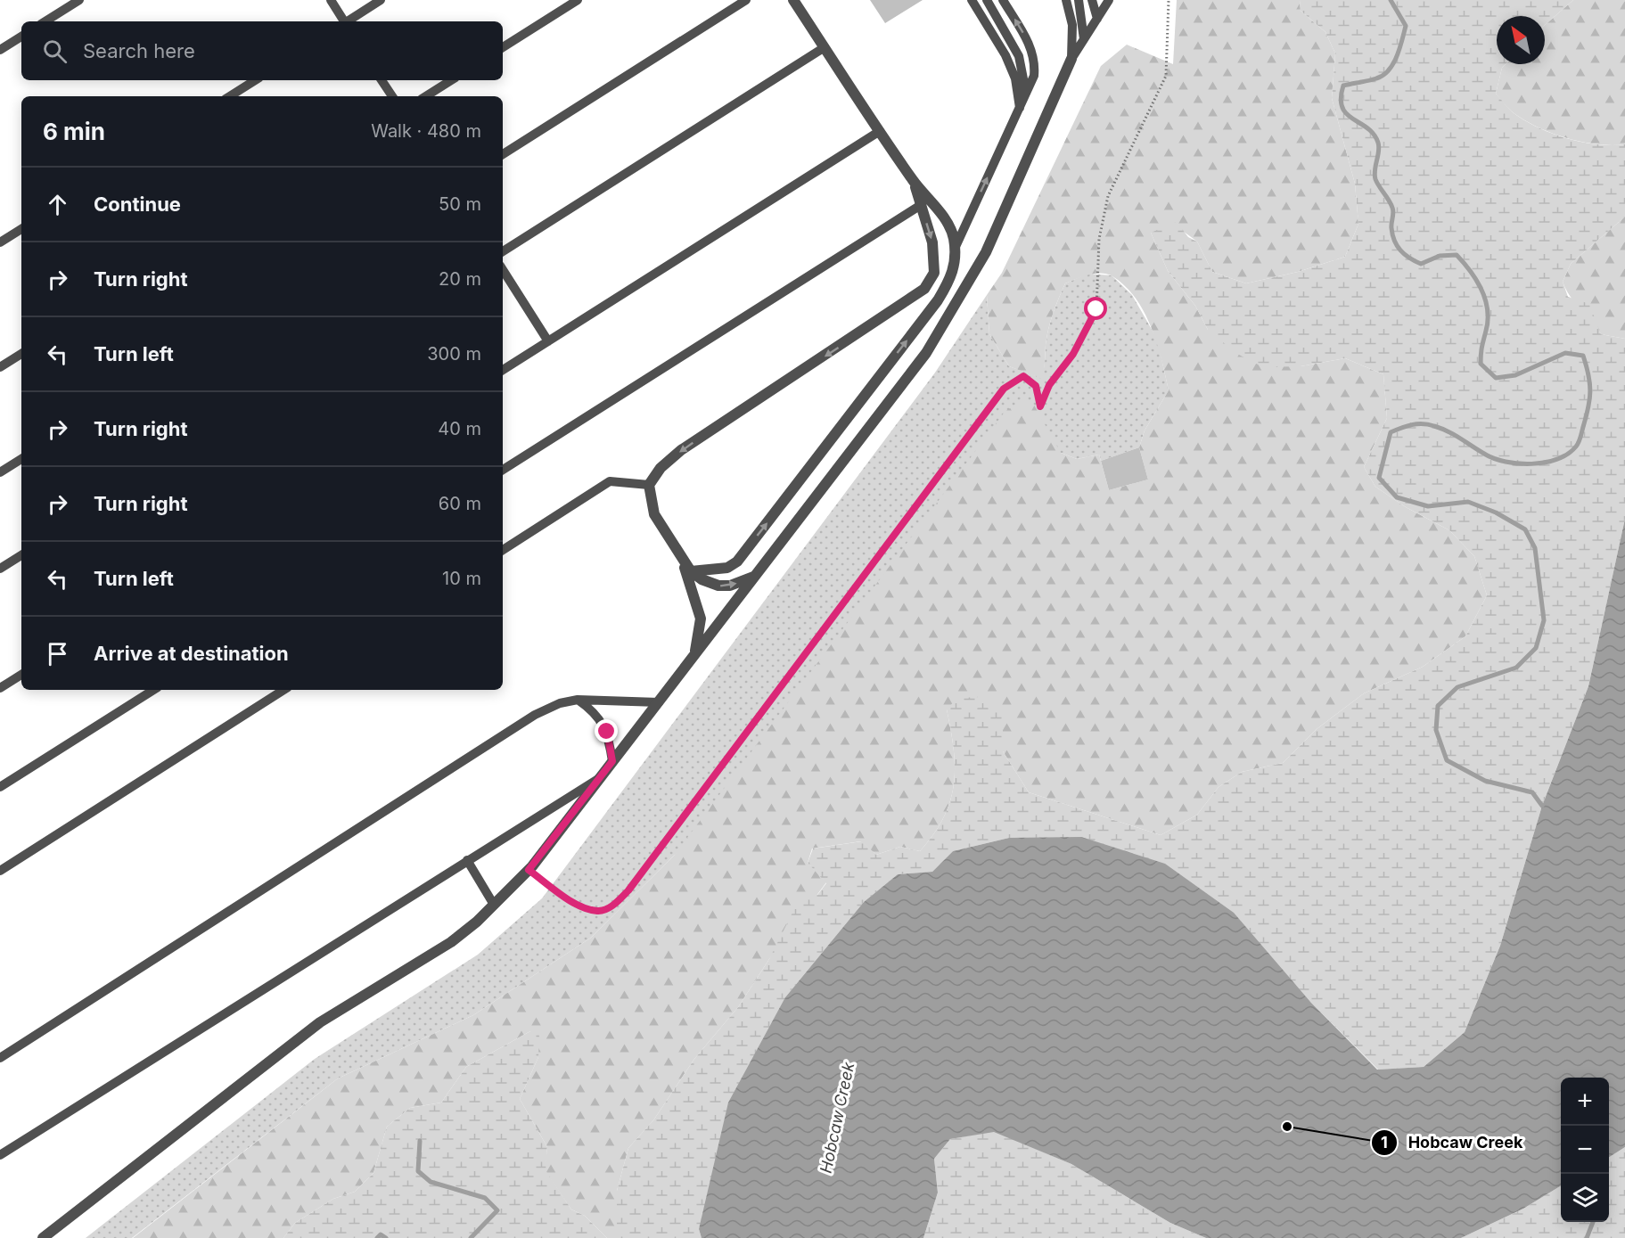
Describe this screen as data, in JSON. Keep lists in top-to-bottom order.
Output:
{
  "water": ["Hobcaw Creek"],
  "places": ["Hobcaw Creek"],
  "north": "top left",
  "page": {
    "search": "Search here",
    "heading": ["6 min", "Walk · 480 m"],
    "list": [
      ["Continue", "50 m"],
      ["Turn right", "20 m"],
      ["Turn left", "300 m"],
      ["Turn right", "40 m"],
      ["Turn right", "60 m"],
      ["Turn left", "10 m"],
      "Arrive at destination"
    ],
    "map_buttons": ["+", "−"]
  }
}
